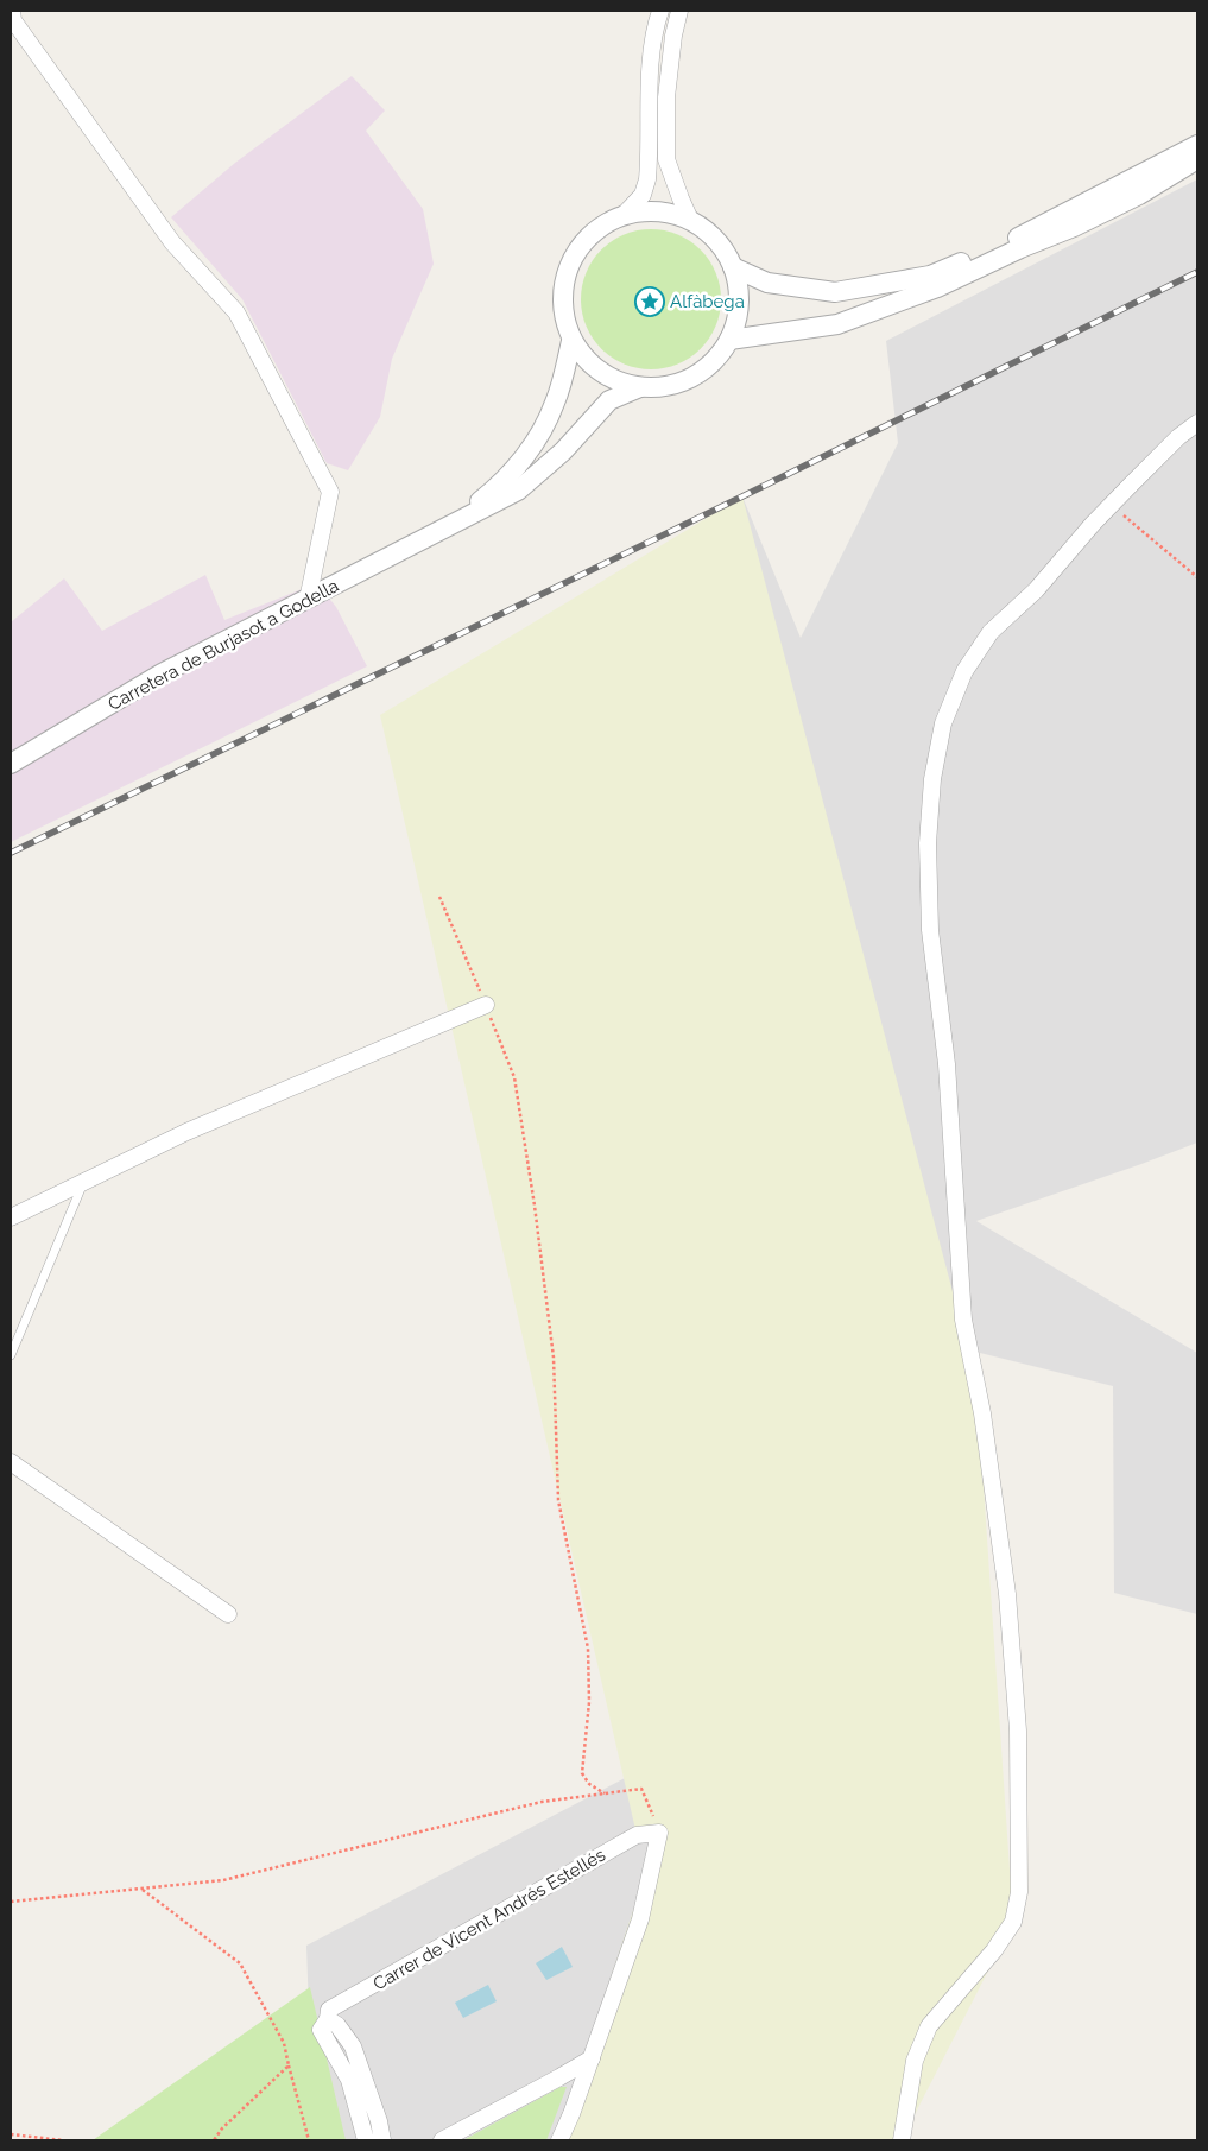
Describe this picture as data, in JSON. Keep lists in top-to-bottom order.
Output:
{
  "streets": {
    "street": ["Carretera de Burjasot a Godella", "Carrer de Vicent Andrés Estellés"]
  },
  "places": {
    "place": ["Alfàbega"]
  }
}
